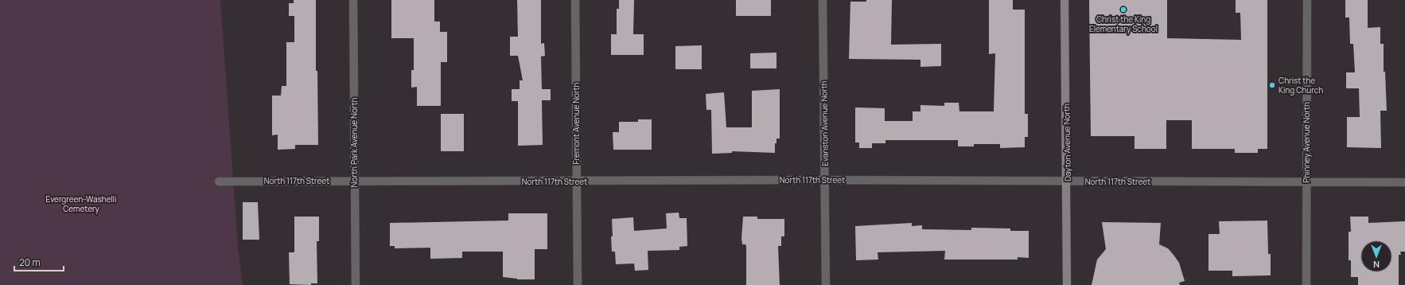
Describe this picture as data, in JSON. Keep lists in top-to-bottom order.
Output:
{
  "streets": {
    "street": [
      "Fremont Avenue North",
      "Evanston Avenue North",
      "North Park Avenue North",
      "Dayton Avenue North",
      "Phinney Avenue North",
      "North 117th Street"
    ]
  },
  "crossings": [
    ["Fremont Avenue North", "North 117th Street"],
    ["Evanston Avenue North", "North 117th Street"],
    ["North Park Avenue North", "North 117th Street"],
    ["Dayton Avenue North", "North 117th Street"],
    ["Phinney Avenue North", "North 117th Street"]
  ],
  "parks": ["Evergreen-Washelli Cemetery"],
  "places": ["Christ the King Elementary School", "Christ the King Church"],
  "scale_bar": "20 m",
  "north": "bottom"
}
